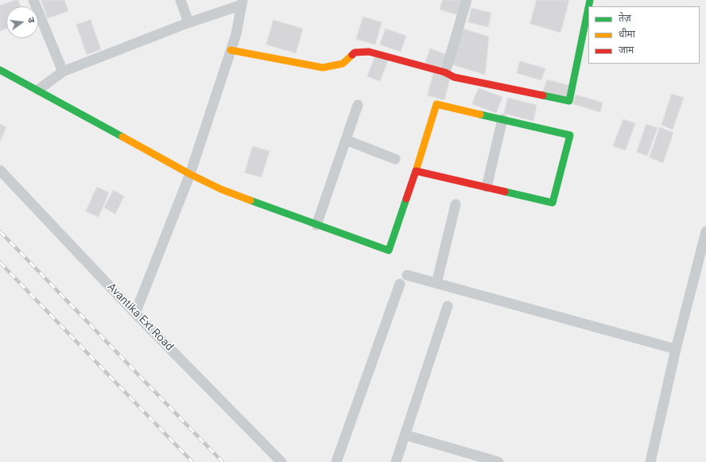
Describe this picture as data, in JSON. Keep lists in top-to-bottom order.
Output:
{
  "streets": {
    "street": ["Avantika Ext Road"]
  },
  "legend": ["तेज़", "धीमा", "जाम"],
  "north": "right"
}
